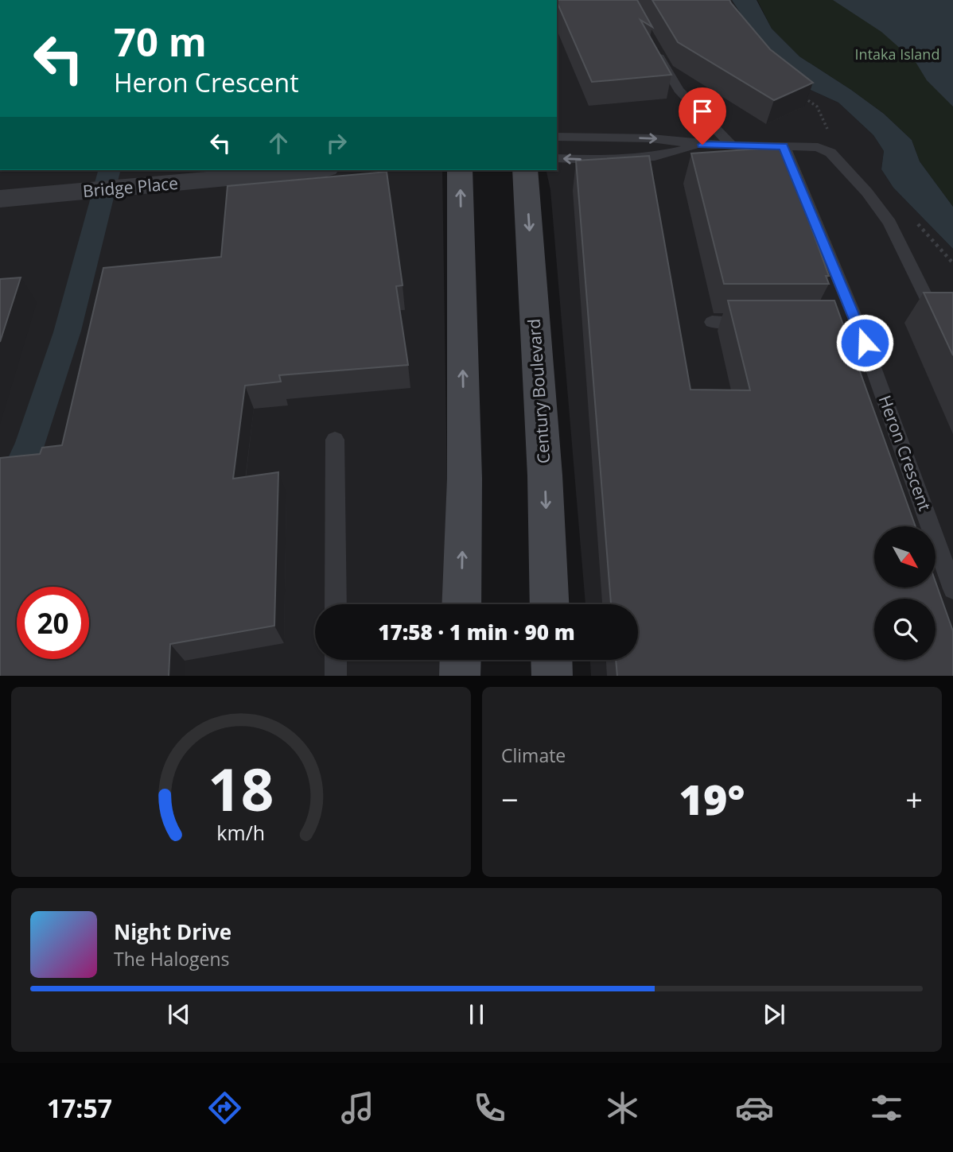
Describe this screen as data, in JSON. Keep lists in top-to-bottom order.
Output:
{
  "streets": {
    "main road": ["Century Boulevard"],
    "street": ["Bridge Place"],
    "lane": ["Heron Crescent"]
  },
  "parks": ["Intaka Island"],
  "north": "bottom right",
  "page": {
    "turn": ["70 m", "Heron Crescent"],
    "limit": "20",
    "trip": "17:58 · 1 min · 90 m",
    "tile": "Climate",
    "heat": ["−", "19°", "+"],
    "song": ["Night Drive", "The Halogens"],
    "tabs": "17:57",
    "gauge": ["18", "km/h"]
  }
}
